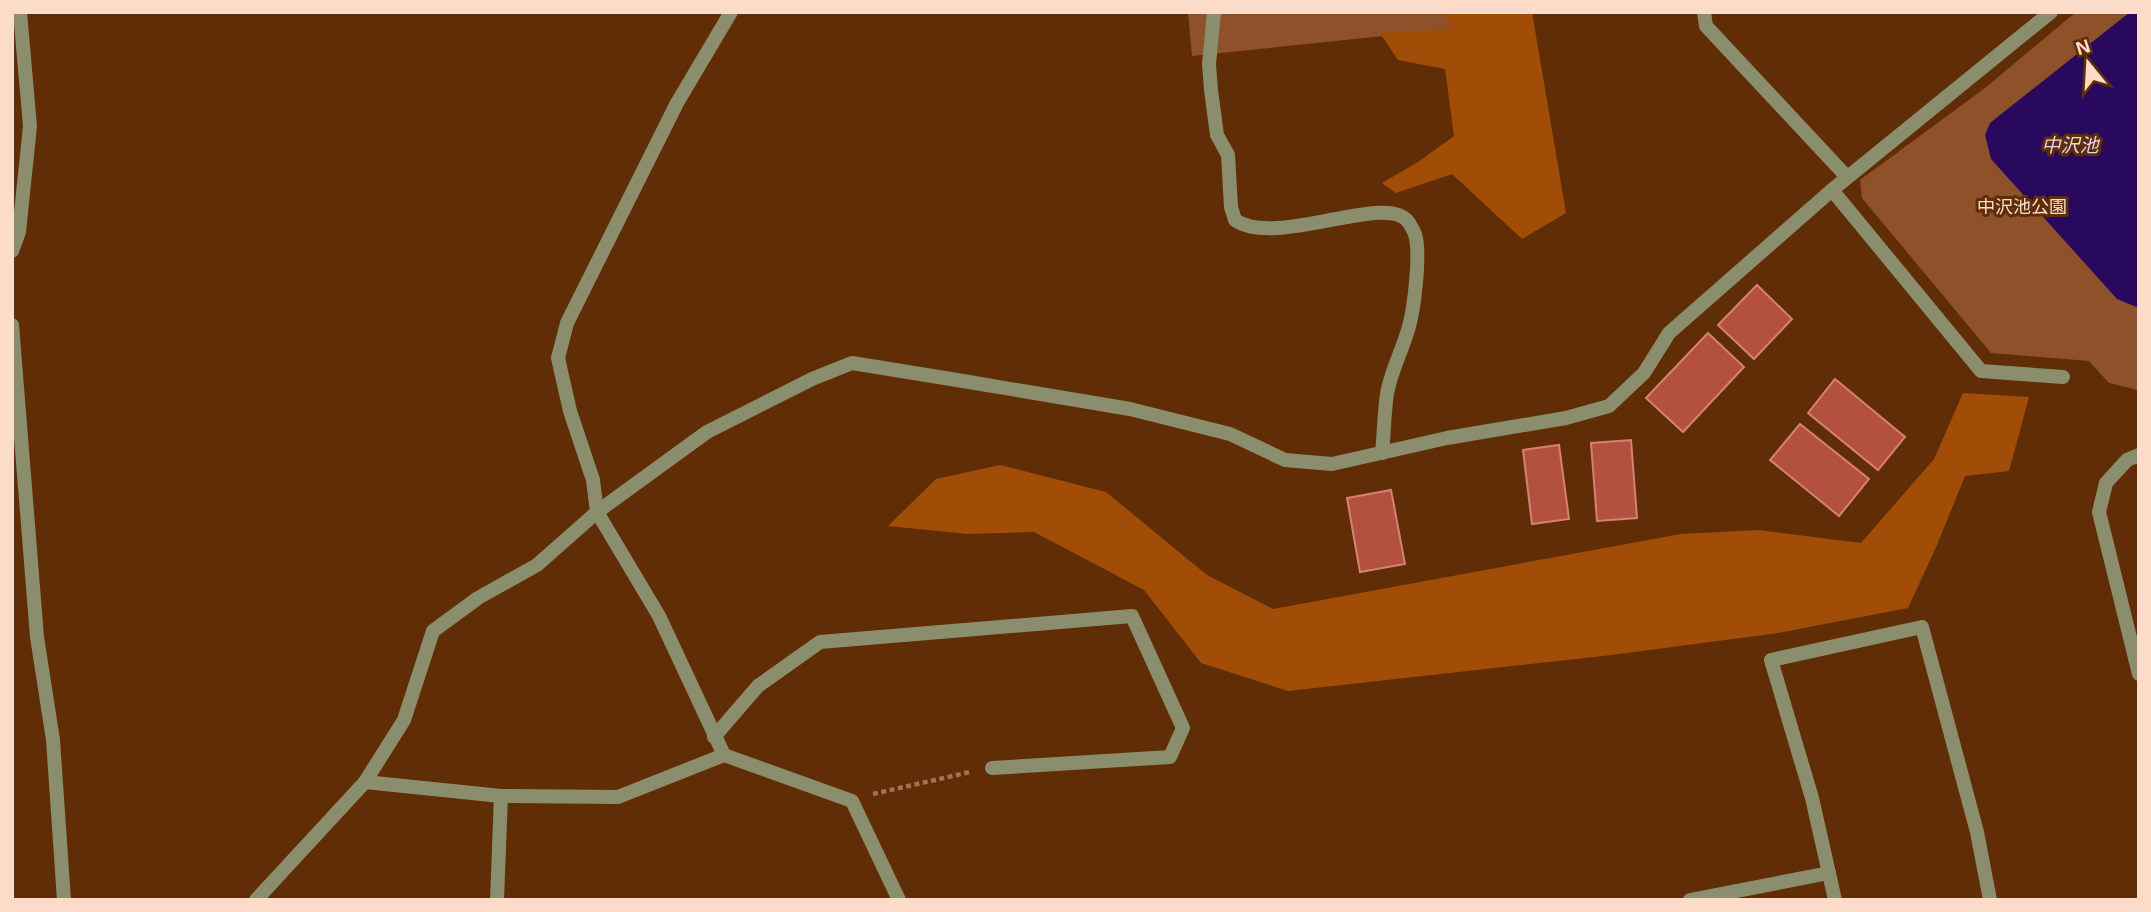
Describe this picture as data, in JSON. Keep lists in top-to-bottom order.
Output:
{
  "water": ["中沢池"],
  "parks": ["中沢池公園"],
  "north": "top"
}
